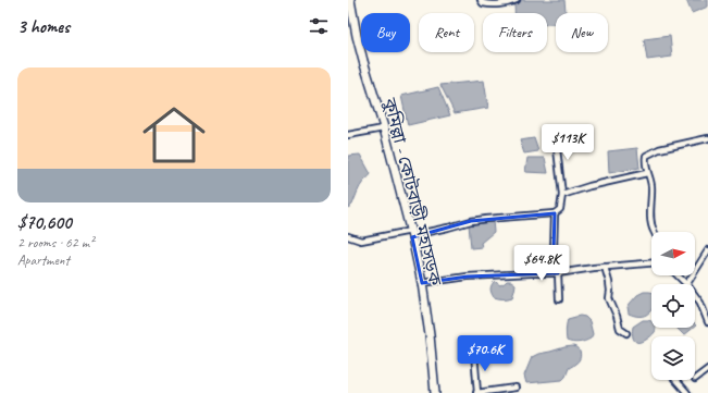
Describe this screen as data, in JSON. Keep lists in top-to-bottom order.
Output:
{
  "streets": {
    "main road": ["কুমিল্লা - কোটবাড়ী মহাসড়ক"]
  },
  "north": "right",
  "page": {
    "heading": "3 homes",
    "chip": [
      "Buy",
      "Rent",
      "Filters",
      "New"
    ],
    "list": [
      {
        "name": "$70,600",
        "note": "2 rooms · 62 m² · Apartment"
      }
    ],
    "price": ["$113K", "$64.8K", "$70.6K"]
  }
}
